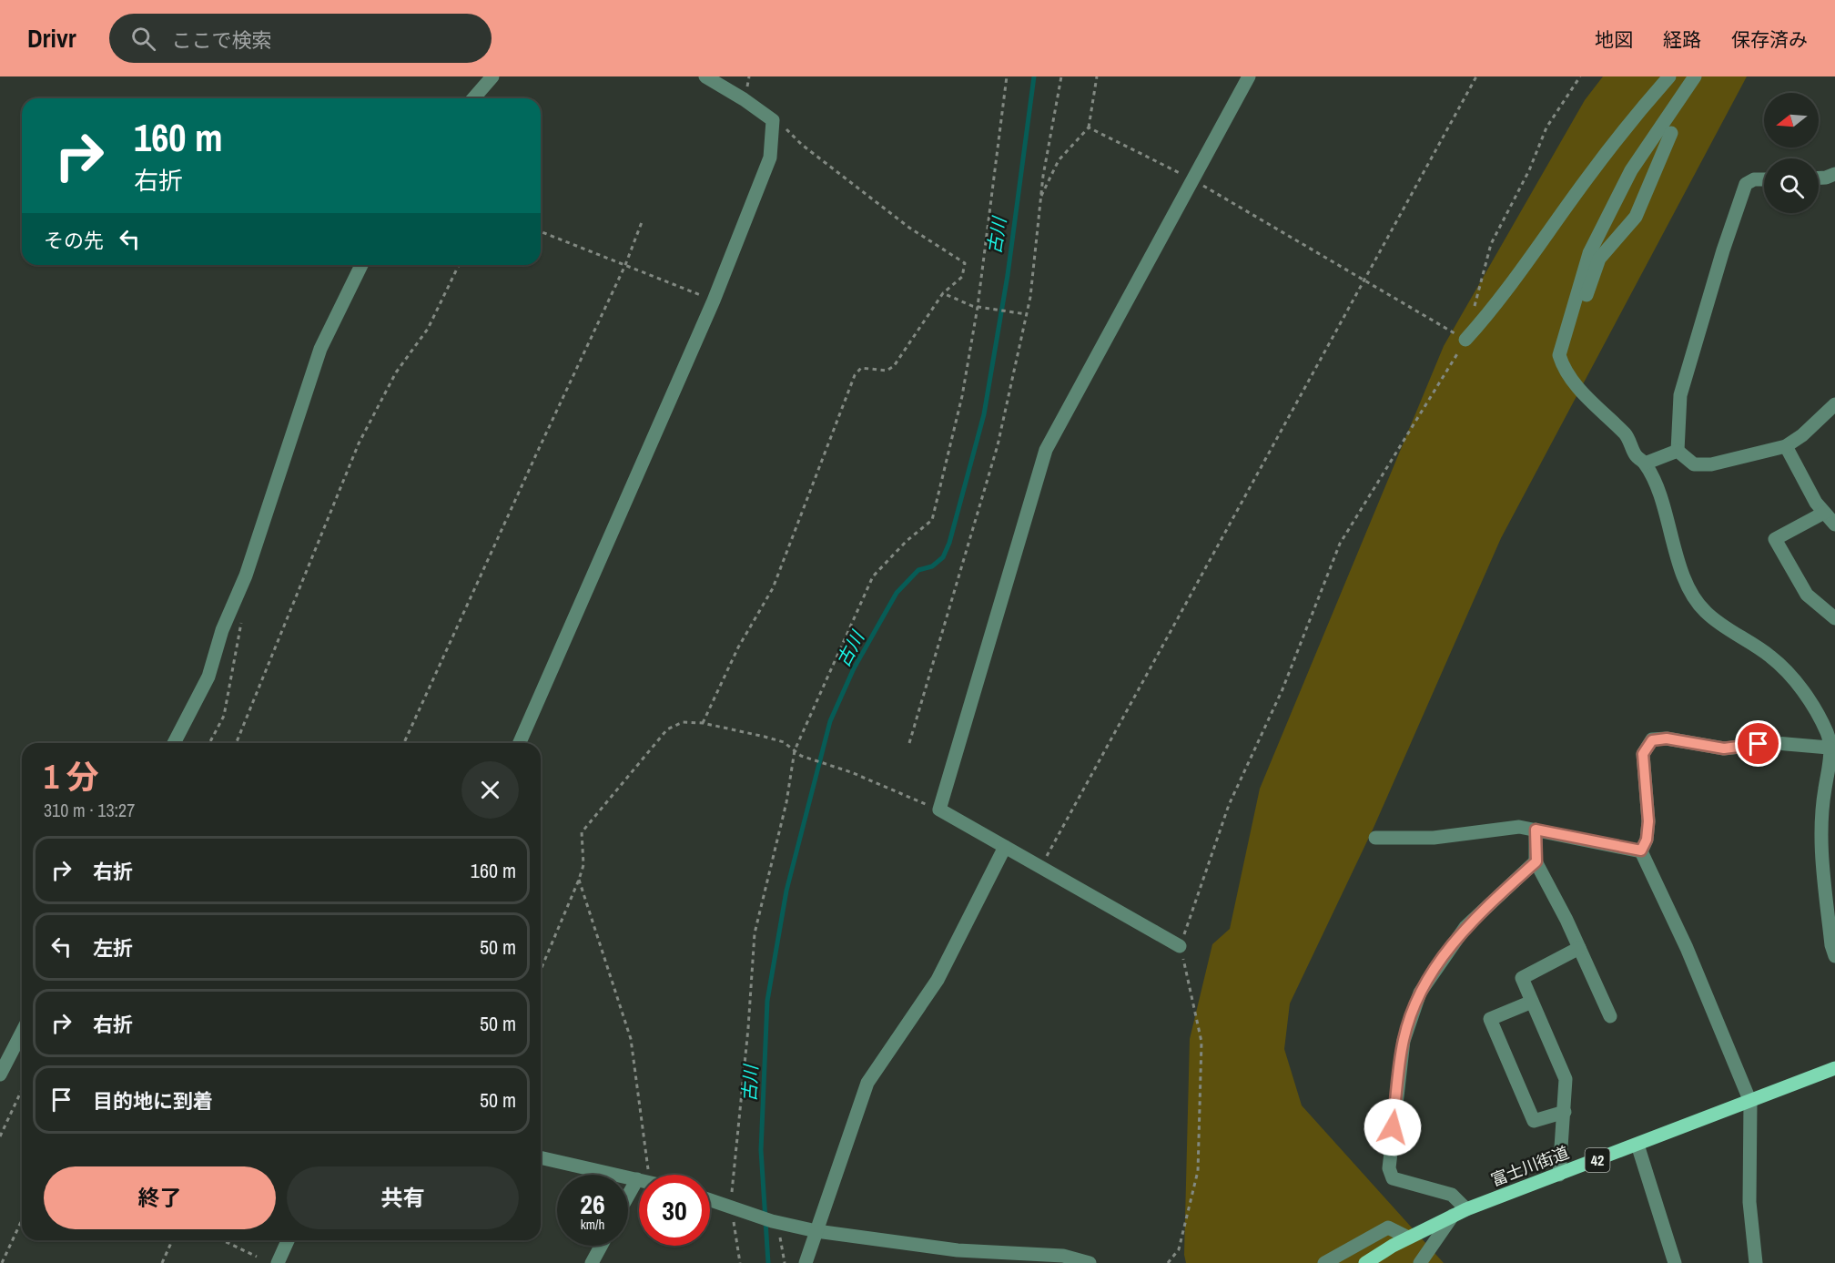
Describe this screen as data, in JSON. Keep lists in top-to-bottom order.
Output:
{
  "streets": {
    "main road": ["42", "富士川街道"]
  },
  "water": ["古川"],
  "north": "left",
  "page": {
    "header": "Drivr",
    "search": "ここで検索",
    "nav": ["地図", "経路", "保存済み"],
    "turn": ["160 m", "右折"],
    "then": "その先",
    "heading": ["1 分", "310 m · 13:27"],
    "list": [
      {
        "name": "右折",
        "value": "160 m"
      },
      {
        "name": "左折",
        "value": "50 m"
      },
      {
        "name": "右折",
        "value": "50 m"
      },
      {
        "name": "目的地に到着",
        "value": "50 m"
      }
    ],
    "buttons": ["終了", "共有"],
    "speed": "26 km/h",
    "limit": "30"
  }
}
